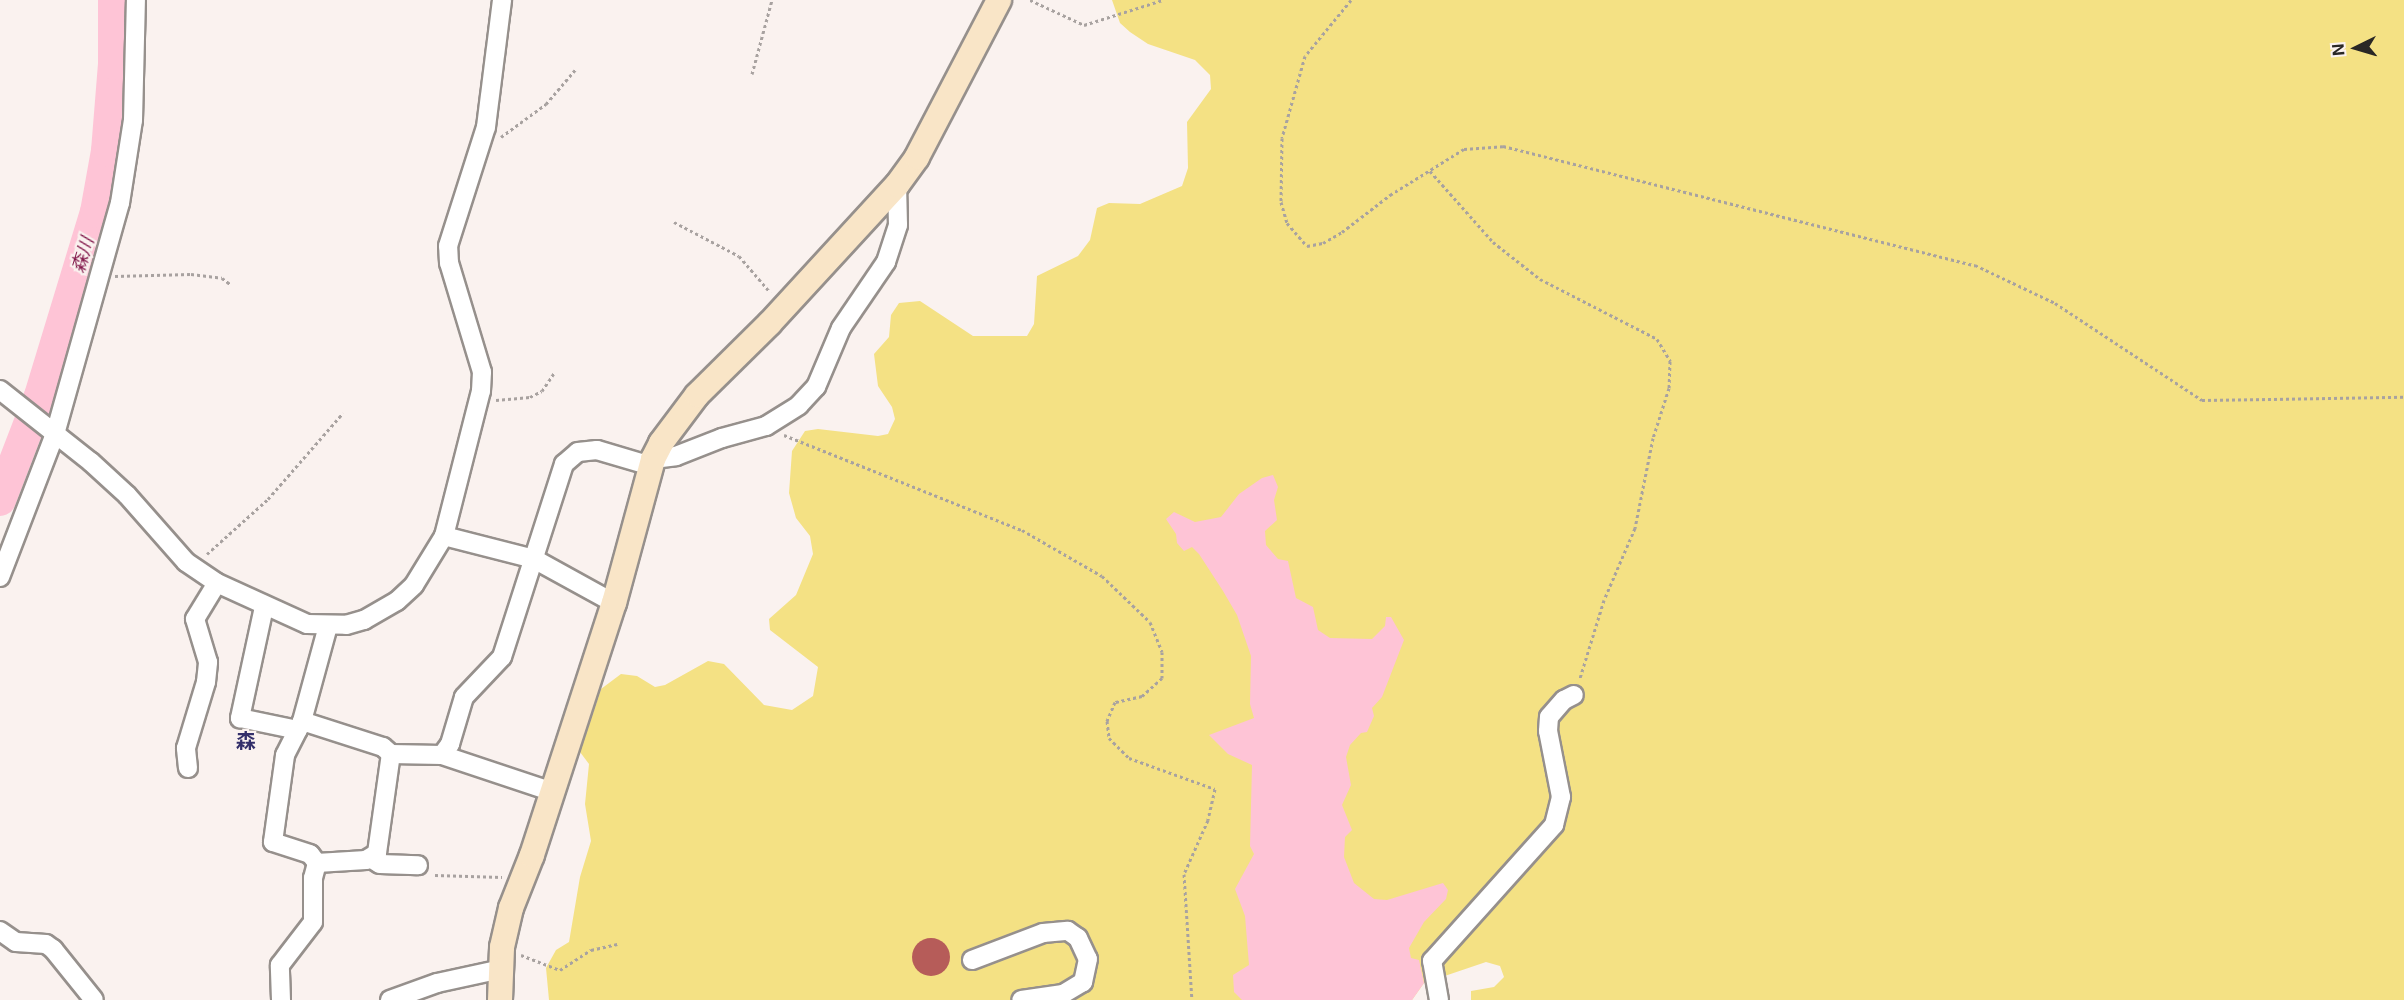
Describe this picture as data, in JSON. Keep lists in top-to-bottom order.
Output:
{
  "districts": ["森"],
  "water": ["森川"],
  "north": "left"
}
